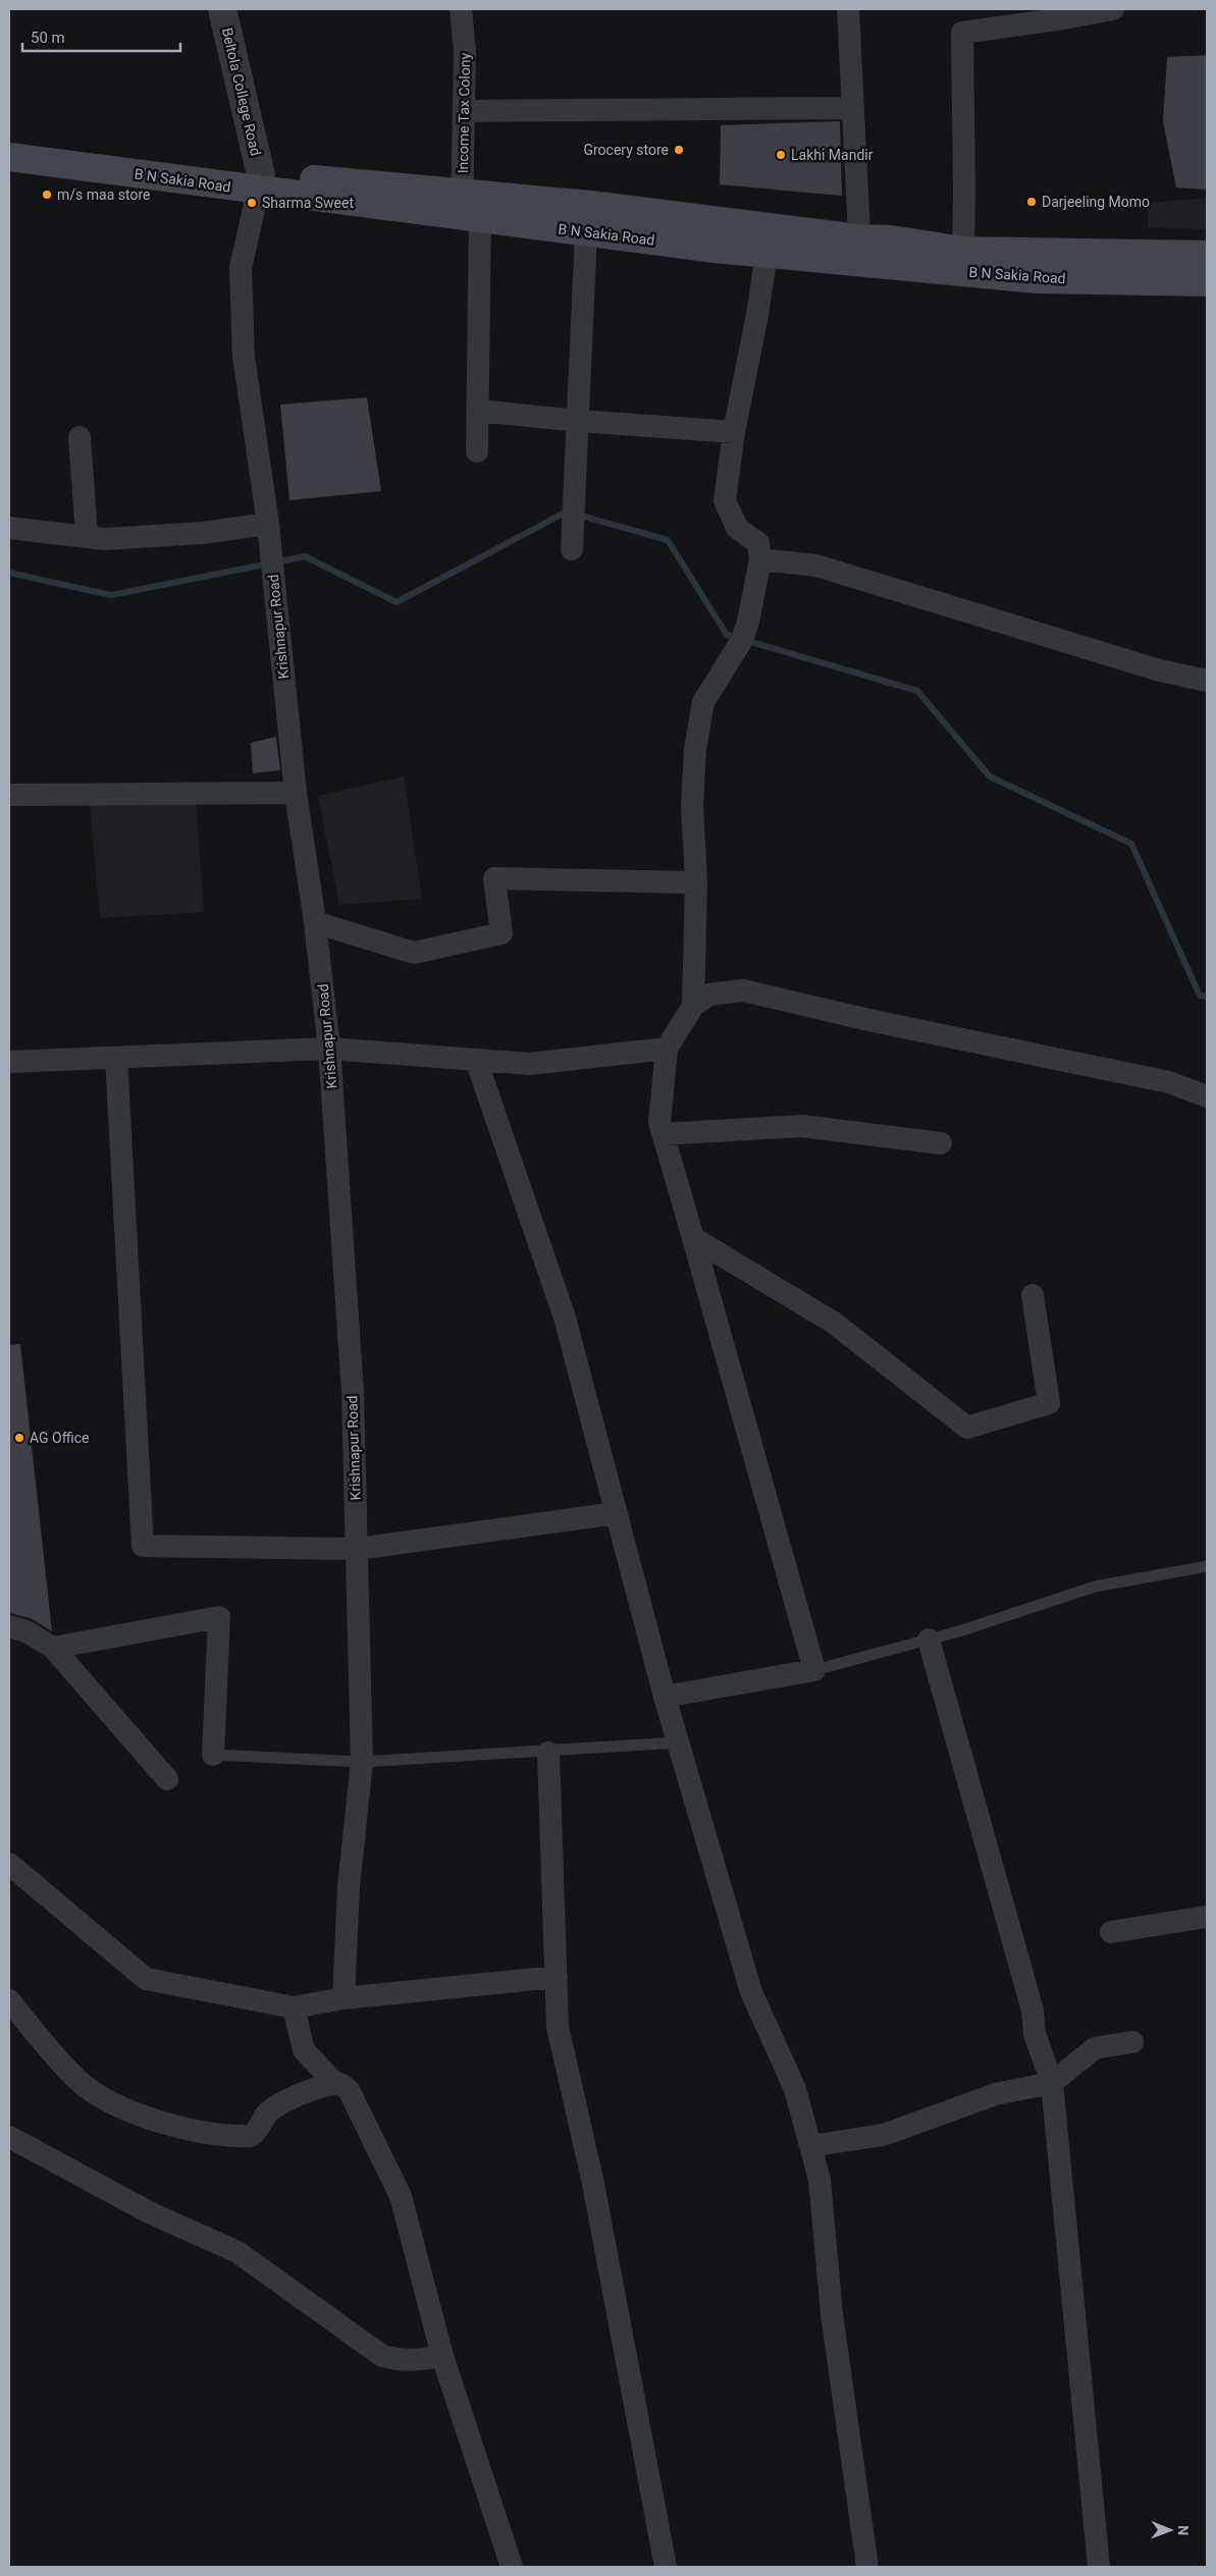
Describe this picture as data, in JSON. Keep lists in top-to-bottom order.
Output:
{
  "streets": {
    "main road": ["B N Sakia Road"],
    "street": ["Beltola College Road", "Income Tax Colony", "Krishnapur Road"]
  },
  "crossings": [
    ["Beltola College Road", "B N Sakia Road"],
    ["Beltola College Road", "Krishnapur Road"],
    ["Income Tax Colony", "B N Sakia Road"],
    ["B N Sakia Road", "Krishnapur Road"]
  ],
  "places": [
    "Grocery store",
    "Lakhi Mandir",
    "m/s maa store",
    "Darjeeling Momo",
    "Sharma Sweet",
    "AG Office"
  ],
  "scale_bar": "50 m",
  "north": "right"
}
